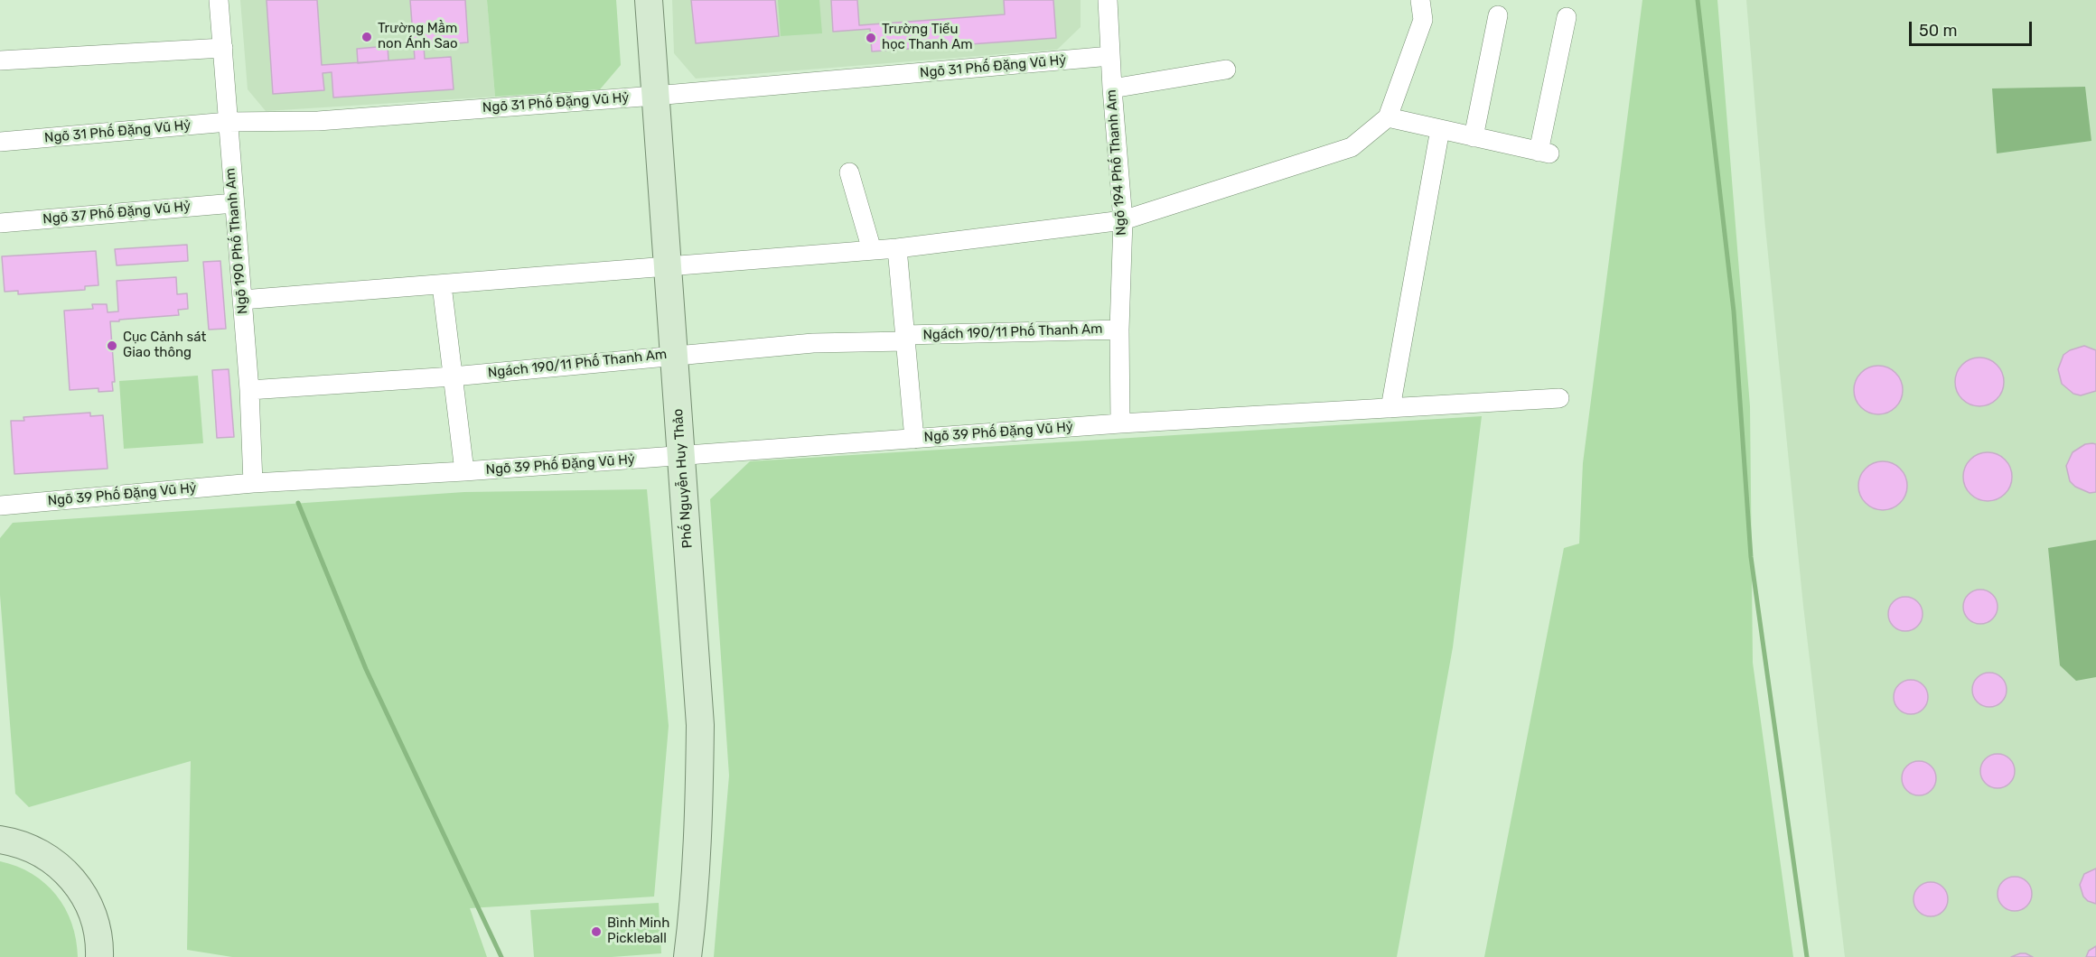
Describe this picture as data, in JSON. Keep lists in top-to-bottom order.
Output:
{
  "streets": {
    "street": [
      "Ngõ 31 Phố Đặng Vũ Hỷ",
      "Ngõ 194 Phố Thanh Am",
      "Ngõ 37 Phố Đặng Vũ Hỷ",
      "Ngõ 190 Phố Thanh Am",
      "Ngách 190/11 Phố Thanh Am",
      "Ngõ 39 Phố Đặng Vũ Hỷ",
      "Phố Nguyễn Huy Thảo"
    ]
  },
  "crossings": [
    ["Ngõ 31 Phố Đặng Vũ Hỷ", "Ngõ 194 Phố Thanh Am"],
    ["Ngõ 31 Phố Đặng Vũ Hỷ", "Ngõ 190 Phố Thanh Am"],
    ["Ngõ 31 Phố Đặng Vũ Hỷ", "Phố Nguyễn Huy Thảo"],
    ["Ngõ 194 Phố Thanh Am", "Ngách 190/11 Phố Thanh Am"],
    ["Ngõ 194 Phố Thanh Am", "Ngõ 39 Phố Đặng Vũ Hỷ"],
    ["Ngõ 37 Phố Đặng Vũ Hỷ", "Ngõ 190 Phố Thanh Am"],
    ["Ngõ 190 Phố Thanh Am", "Ngách 190/11 Phố Thanh Am"],
    ["Ngõ 190 Phố Thanh Am", "Ngõ 39 Phố Đặng Vũ Hỷ"],
    ["Ngách 190/11 Phố Thanh Am", "Phố Nguyễn Huy Thảo"],
    ["Ngõ 39 Phố Đặng Vũ Hỷ", "Phố Nguyễn Huy Thảo"]
  ],
  "places": [
    "Trường Mầm non Ánh Sao",
    "Trường Tiểu học Thanh Am",
    "Cục Cảnh sát Giao thông",
    "Bình Minh Pickleball"
  ],
  "scale_bar": "50 m"
}
